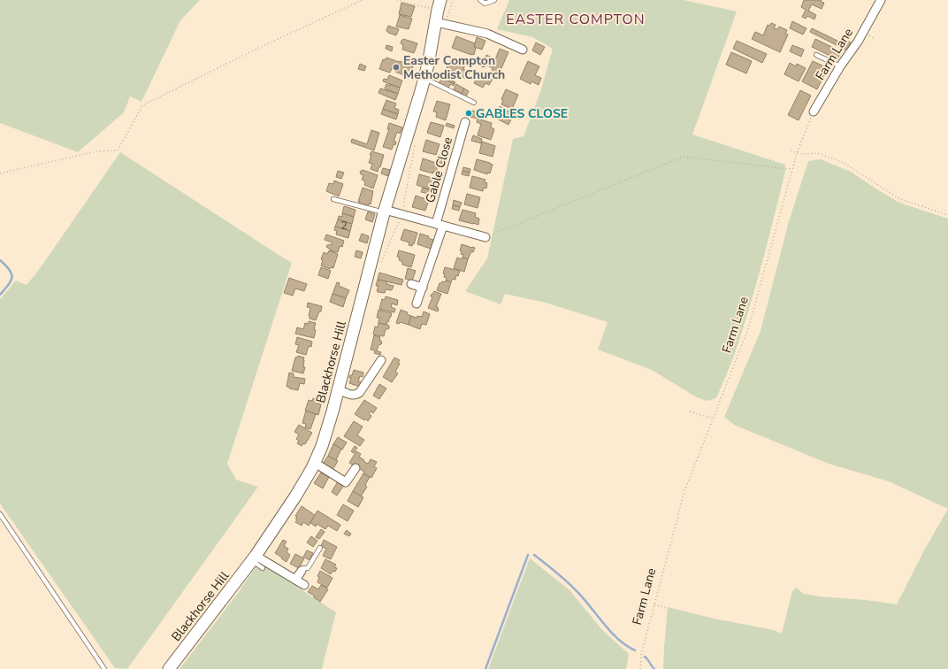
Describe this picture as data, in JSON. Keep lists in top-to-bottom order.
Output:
{
  "streets": {
    "main road": ["Blackhorse Hill"],
    "street": ["Farm Lane", "Gable Close"]
  },
  "districts": ["EASTER COMPTON"],
  "places": ["Easter Compton Methodist Church", "GABLES CLOSE"],
  "house_numbers": ["2"]
}
